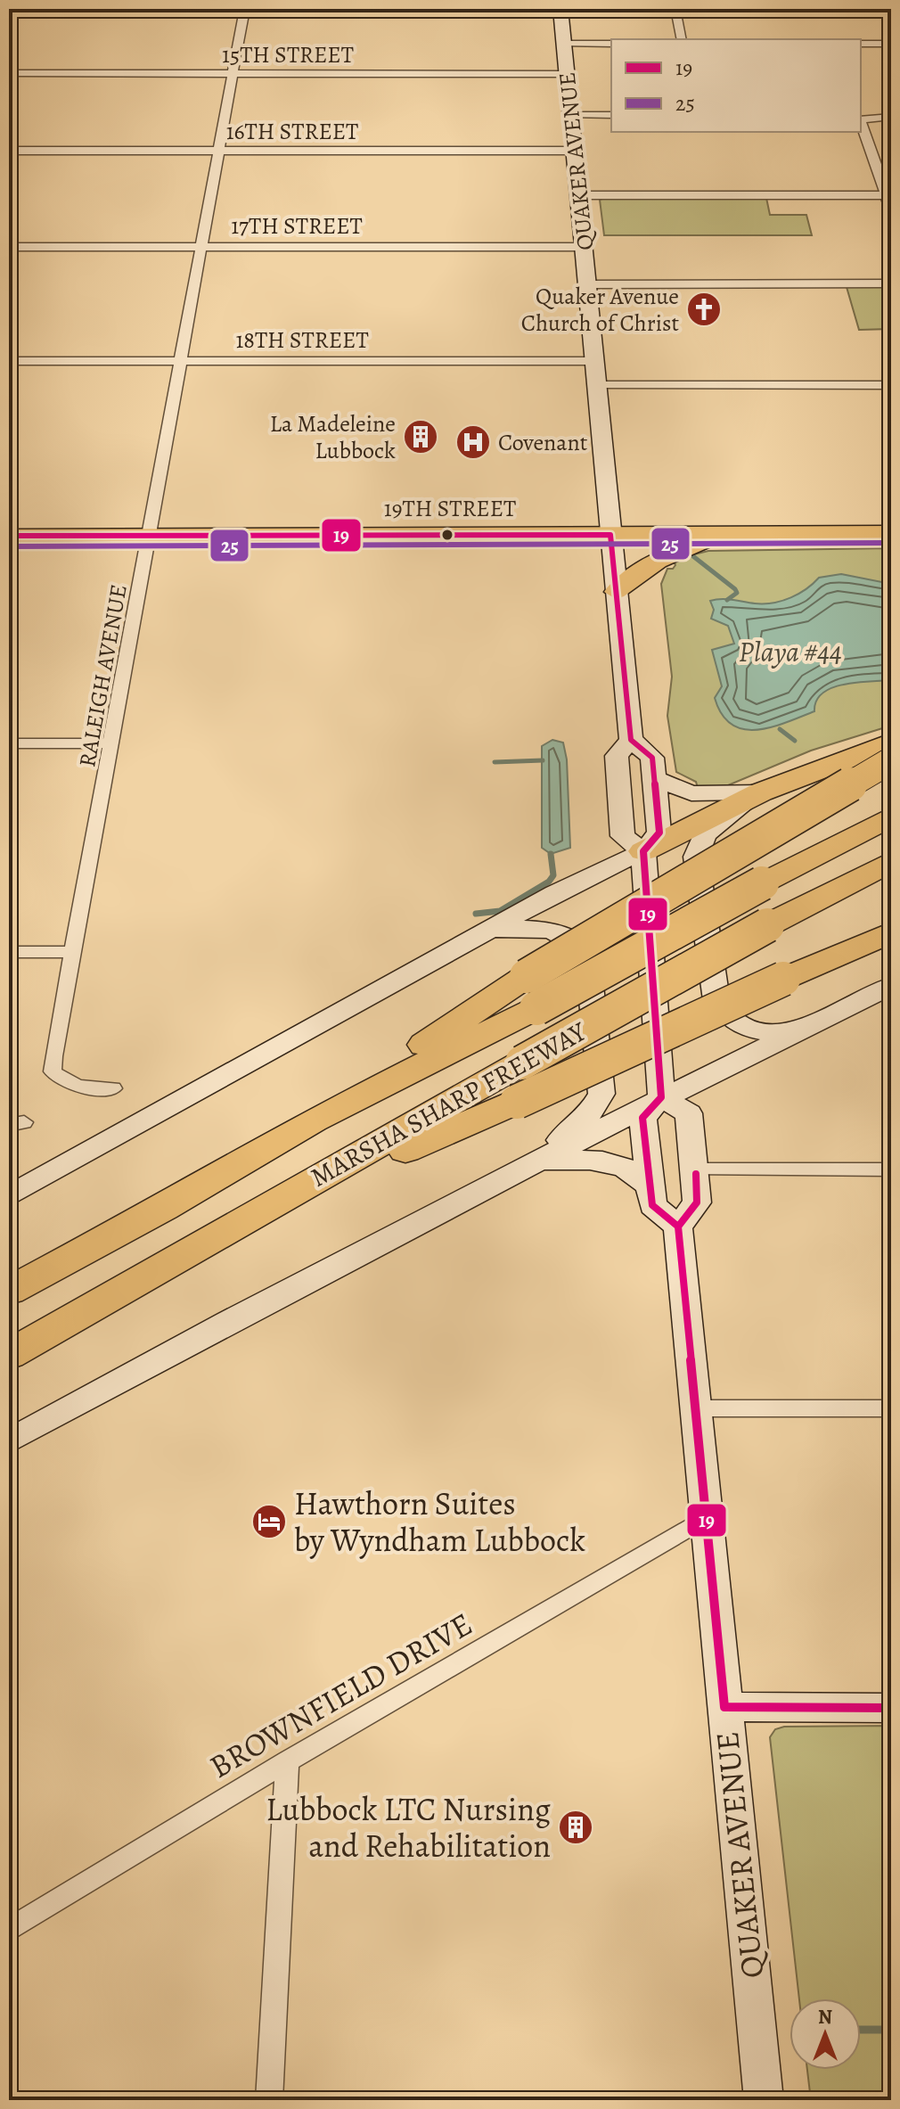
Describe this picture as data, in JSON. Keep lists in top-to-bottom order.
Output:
{
  "streets": {
    "highway": ["MARSHA SHARP FREEWAY"],
    "main road": ["QUAKER AVENUE", "19TH STREET"],
    "street": [
      "15TH STREET",
      "16TH STREET",
      "17TH STREET",
      "18TH STREET",
      "RALEIGH AVENUE",
      "BROWNFIELD DRIVE"
    ]
  },
  "crossings": [
    ["15TH STREET", "QUAKER AVENUE"],
    ["15TH STREET", "RALEIGH AVENUE"],
    ["16TH STREET", "QUAKER AVENUE"],
    ["16TH STREET", "RALEIGH AVENUE"],
    ["QUAKER AVENUE", "17TH STREET"],
    ["QUAKER AVENUE", "18TH STREET"],
    ["QUAKER AVENUE", "19TH STREET"],
    ["QUAKER AVENUE", "BROWNFIELD DRIVE"],
    ["17TH STREET", "RALEIGH AVENUE"],
    ["18TH STREET", "RALEIGH AVENUE"],
    ["19TH STREET", "RALEIGH AVENUE"]
  ],
  "water": ["Playa #44"],
  "places": {
    "church": ["Quaker Avenue Church of Christ"],
    "building": ["La Madeleine Lubbock", "Lubbock LTC Nursing and Rehabilitation"],
    "hospital": ["Covenant"],
    "hotel": ["Hawthorn Suites by Wyndham Lubbock"]
  },
  "lines": ["transit line 19", "transit line 25"],
  "legend": ["19", "25"],
  "north": "top"
}
